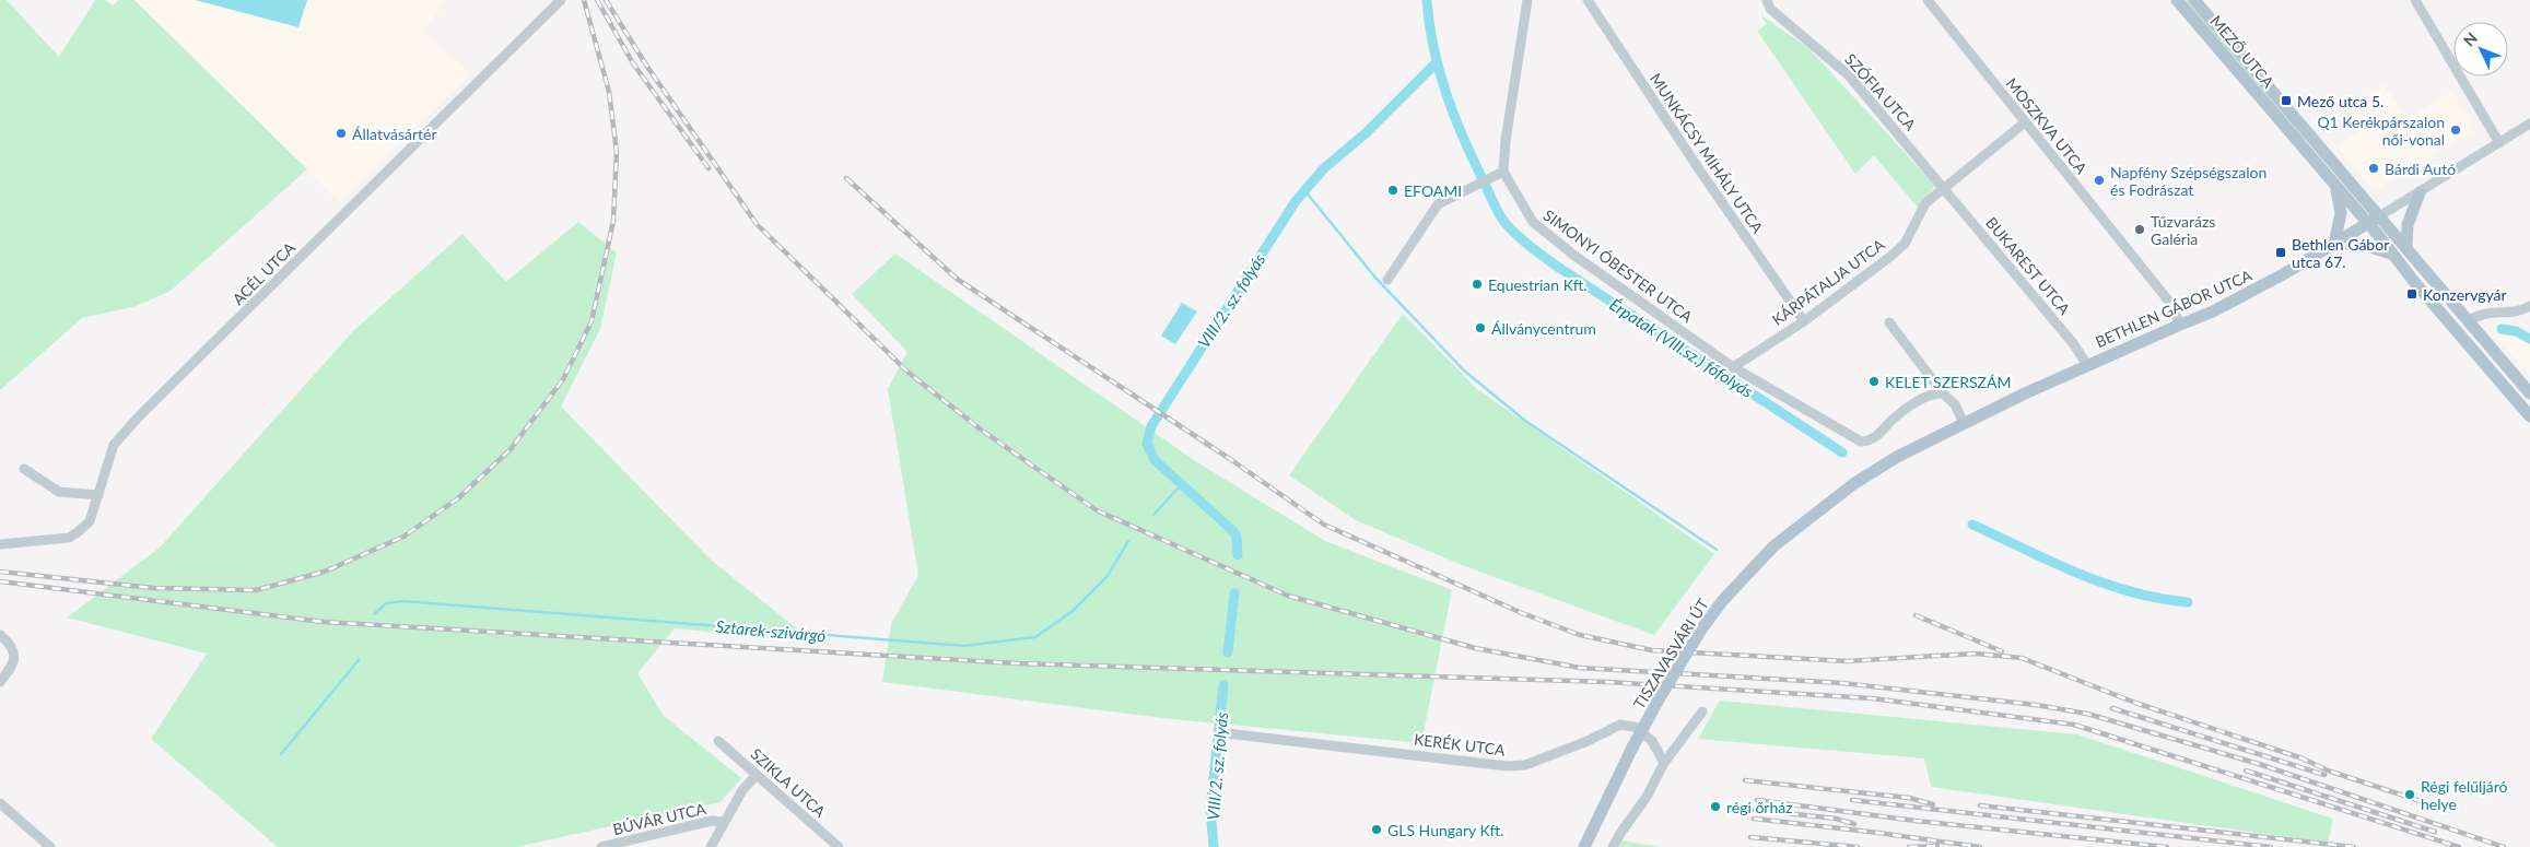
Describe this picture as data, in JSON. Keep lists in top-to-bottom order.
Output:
{
  "streets": {
    "main road": ["MEZŐ UTCA", "BETHLEN GÁBOR UTCA", "TISZAVASVÁRI ÚT"],
    "street": [
      "SZÓFIA UTCA",
      "MOSZKVA UTCA",
      "MUNKÁCSY MIHÁLY UTCA",
      "SIMONYI ÓBESTER UTCA",
      "BUKAREST UTCA",
      "ACÉL UTCA",
      "KÁRPÁTALJA UTCA",
      "KERÉK UTCA",
      "SZIKLA UTCA",
      "BÚVÁR UTCA"
    ]
  },
  "crossings": [
    ["MEZŐ UTCA", "BETHLEN GÁBOR UTCA"],
    ["SZÓFIA UTCA", "BUKAREST UTCA"],
    ["SZÓFIA UTCA", "KÁRPÁTALJA UTCA"],
    ["MOSZKVA UTCA", "KÁRPÁTALJA UTCA"],
    ["MOSZKVA UTCA", "BETHLEN GÁBOR UTCA"],
    ["MUNKÁCSY MIHÁLY UTCA", "KÁRPÁTALJA UTCA"],
    ["SIMONYI ÓBESTER UTCA", "KÁRPÁTALJA UTCA"],
    ["BUKAREST UTCA", "KÁRPÁTALJA UTCA"],
    ["BUKAREST UTCA", "BETHLEN GÁBOR UTCA"],
    ["BETHLEN GÁBOR UTCA", "TISZAVASVÁRI ÚT"],
    ["SZIKLA UTCA", "BÚVÁR UTCA"]
  ],
  "water": ["VIII/2. sz. folyás", "Érpatak (VIII.sz.) főfolyás", "Sztarek-szivárgó"],
  "places": {
    "transit": ["Mező utca 5.", "Bethlen Gábor utca 67.", "Konzervgyár"],
    "other": [
      "Q1 Kerékpárszalon női-vonal",
      "Állatvásártér",
      "Bárdi Autó",
      "Napfény Szépségszalon és Fodrászat",
      "EFOAMI",
      "Tűzvarázs Galéria",
      "Equestrian Kft.",
      "Állványcentrum",
      "KELET SZERSZÁM",
      "Régi felűljáró helye",
      "régi őrház",
      "GLS Hungary Kft."
    ]
  },
  "north": "top left"
}
